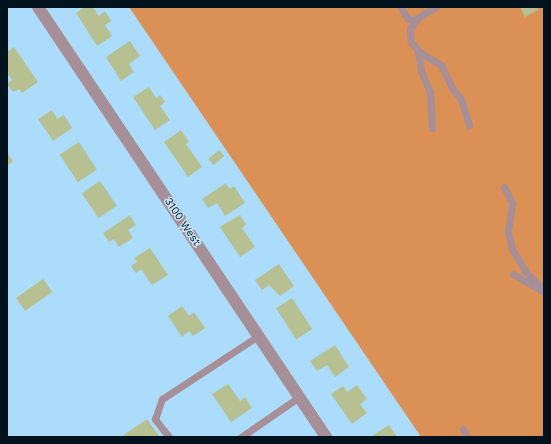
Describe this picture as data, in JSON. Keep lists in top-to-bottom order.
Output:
{
  "streets": {
    "street": ["3100 West"]
  }
}
